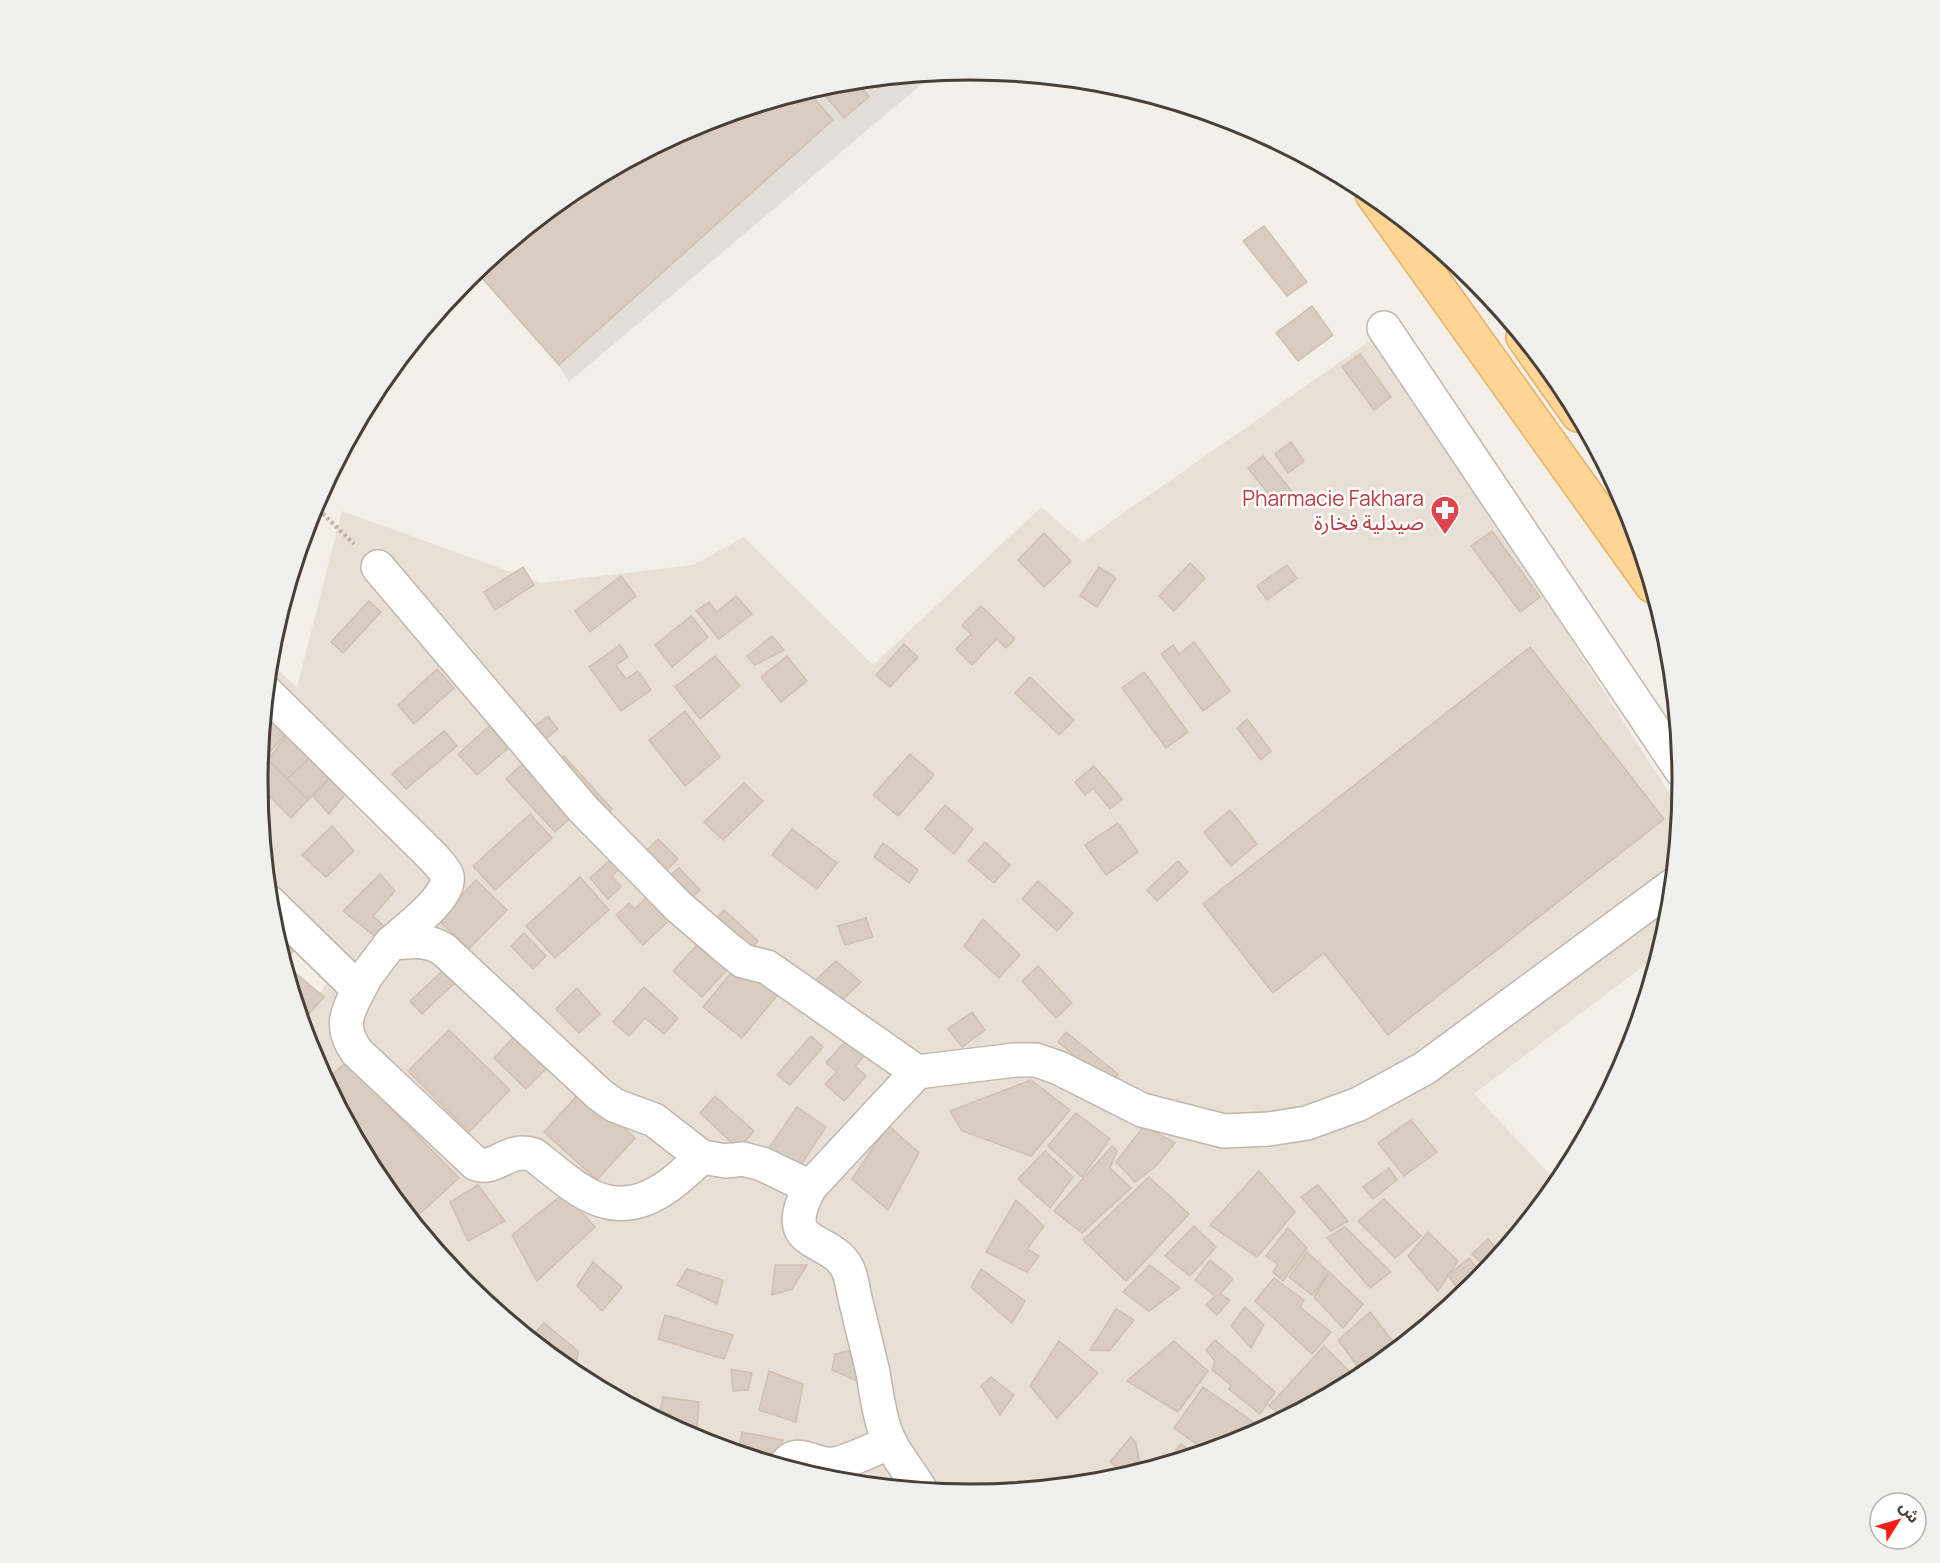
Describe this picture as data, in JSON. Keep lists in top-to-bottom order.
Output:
{
  "places": {
    "pharmacy": ["Pharmacie Fakhara صيدلية فخارة"]
  },
  "north": "top right"
}
